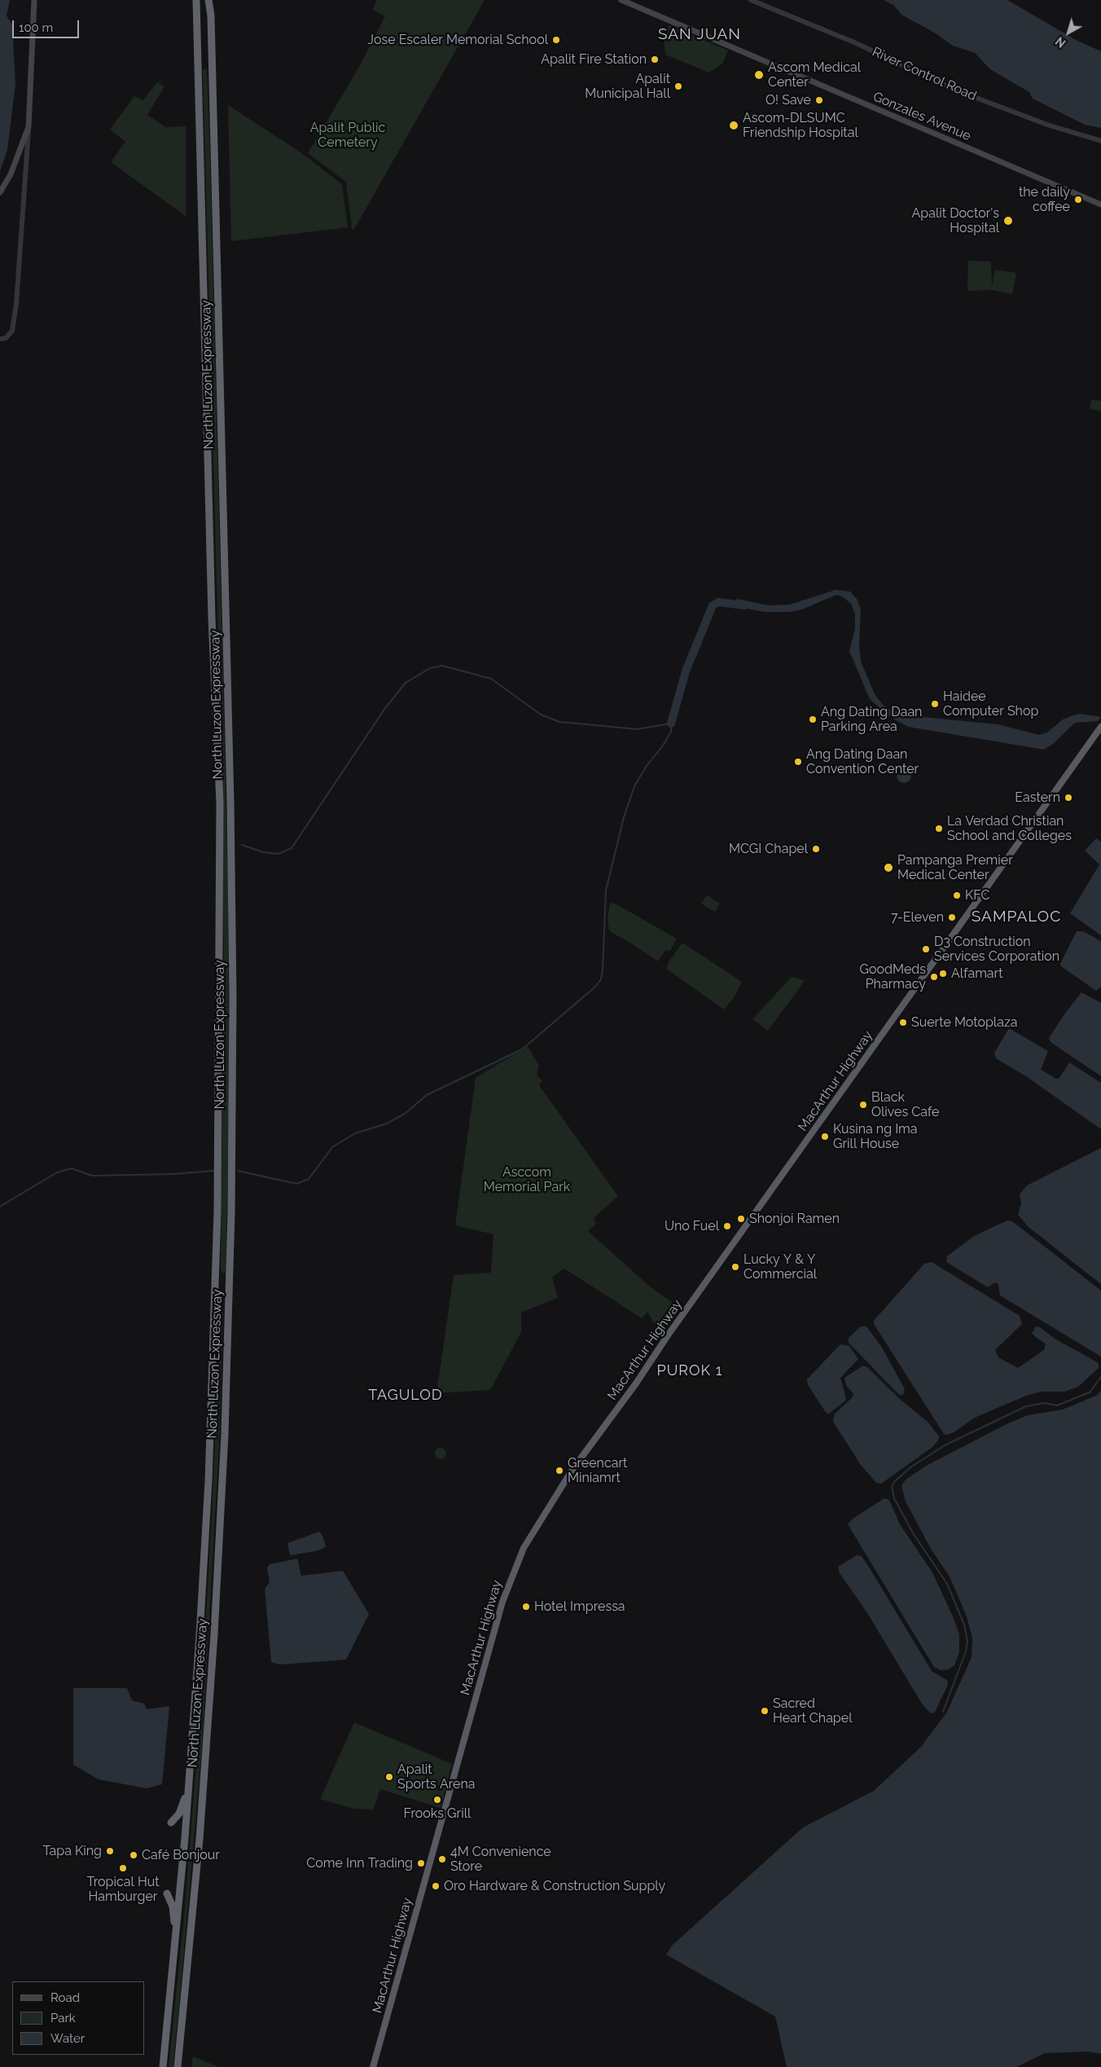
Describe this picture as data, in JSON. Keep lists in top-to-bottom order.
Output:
{
  "streets": {
    "highway": ["North Luzon Expressway", "MacArthur Highway"],
    "main road": ["Gonzales Avenue"],
    "street": ["River Control Road"]
  },
  "districts": [
    "SAN JUAN",
    "SAMPALOC",
    "PUROK 1",
    "TAGULOD"
  ],
  "parks": ["Apalit Public Cemetery", "Asccom Memorial Park"],
  "places": [
    "Jose Escaler Memorial School",
    "Apalit Fire Station",
    "Ascom Medical Center",
    "Apalit Municipal Hall",
    "O! Save",
    "Ascom-DLSUMC Friendship Hospital",
    "the daily coffee",
    "Apalit Doctor's Hospital",
    "Haidee Computer Shop",
    "Ang Dating Daan Parking Area",
    "Ang Dating Daan Convention Center",
    "Eastern",
    "La Verdad Christian School and Colleges",
    "MCGI Chapel",
    "Pampanga Premier Medical Center",
    "KFC",
    "7-Eleven",
    "D3 Construction Services Corporation",
    "Alfamart",
    "GoodMeds Pharmacy",
    "Suerte Motoplaza",
    "Black Olives Cafe",
    "Kusina ng Ima Grill House",
    "Shonjoi Ramen",
    "Uno Fuel",
    "Lucky Y & Y Commercial",
    "Greencart Miniamrt",
    "Hotel Impressa",
    "Sacred Heart Chapel",
    "Apalit Sports Arena",
    "Frooks Grill",
    "Tapa King",
    "Café Bonjour",
    "4M Convenience Store",
    "Come Inn Trading",
    "Tropical Hut Hamburger",
    "Oro Hardware & Construction Supply"
  ],
  "legend": ["Road", "Park", "Water"],
  "scale_bar": "100 m",
  "north": "bottom left"
}
